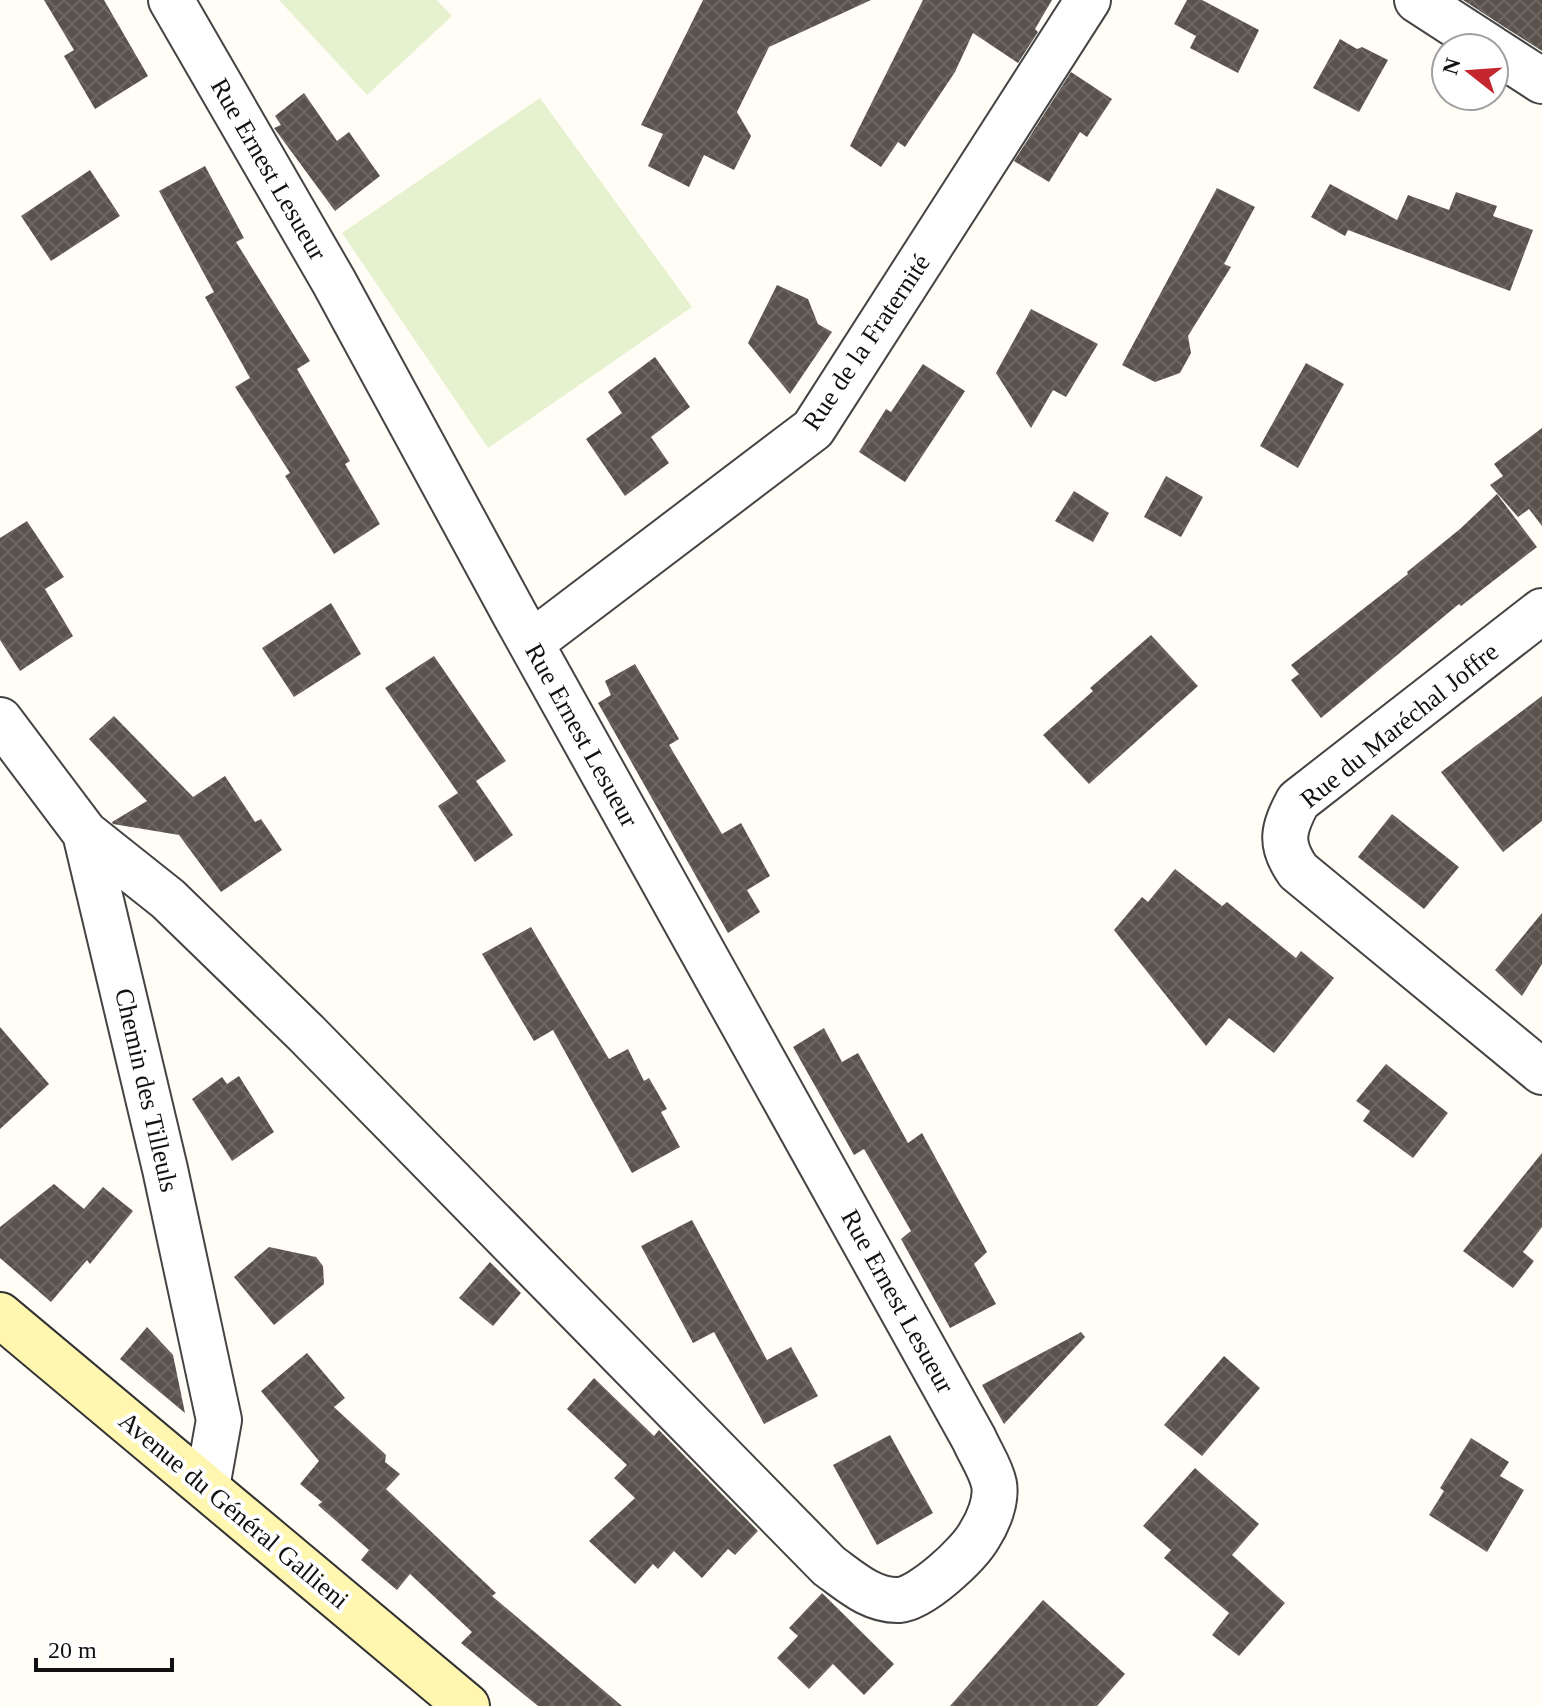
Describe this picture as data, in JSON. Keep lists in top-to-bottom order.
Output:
{
  "streets": {
    "street": [
      "Rue Ernest Lesueur",
      "Rue de la Fraternité",
      "Rue du Maréchal Joffre",
      "Chemin des Tilleuls",
      "Avenue du Général Gallieni"
    ]
  },
  "crossings": [
    ["Rue Ernest Lesueur", "Rue de la Fraternité"],
    ["Rue Ernest Lesueur", "Chemin des Tilleuls"],
    ["Chemin des Tilleuls", "Avenue du Général Gallieni"]
  ],
  "scale_bar": "20 m",
  "north": "left"
}
